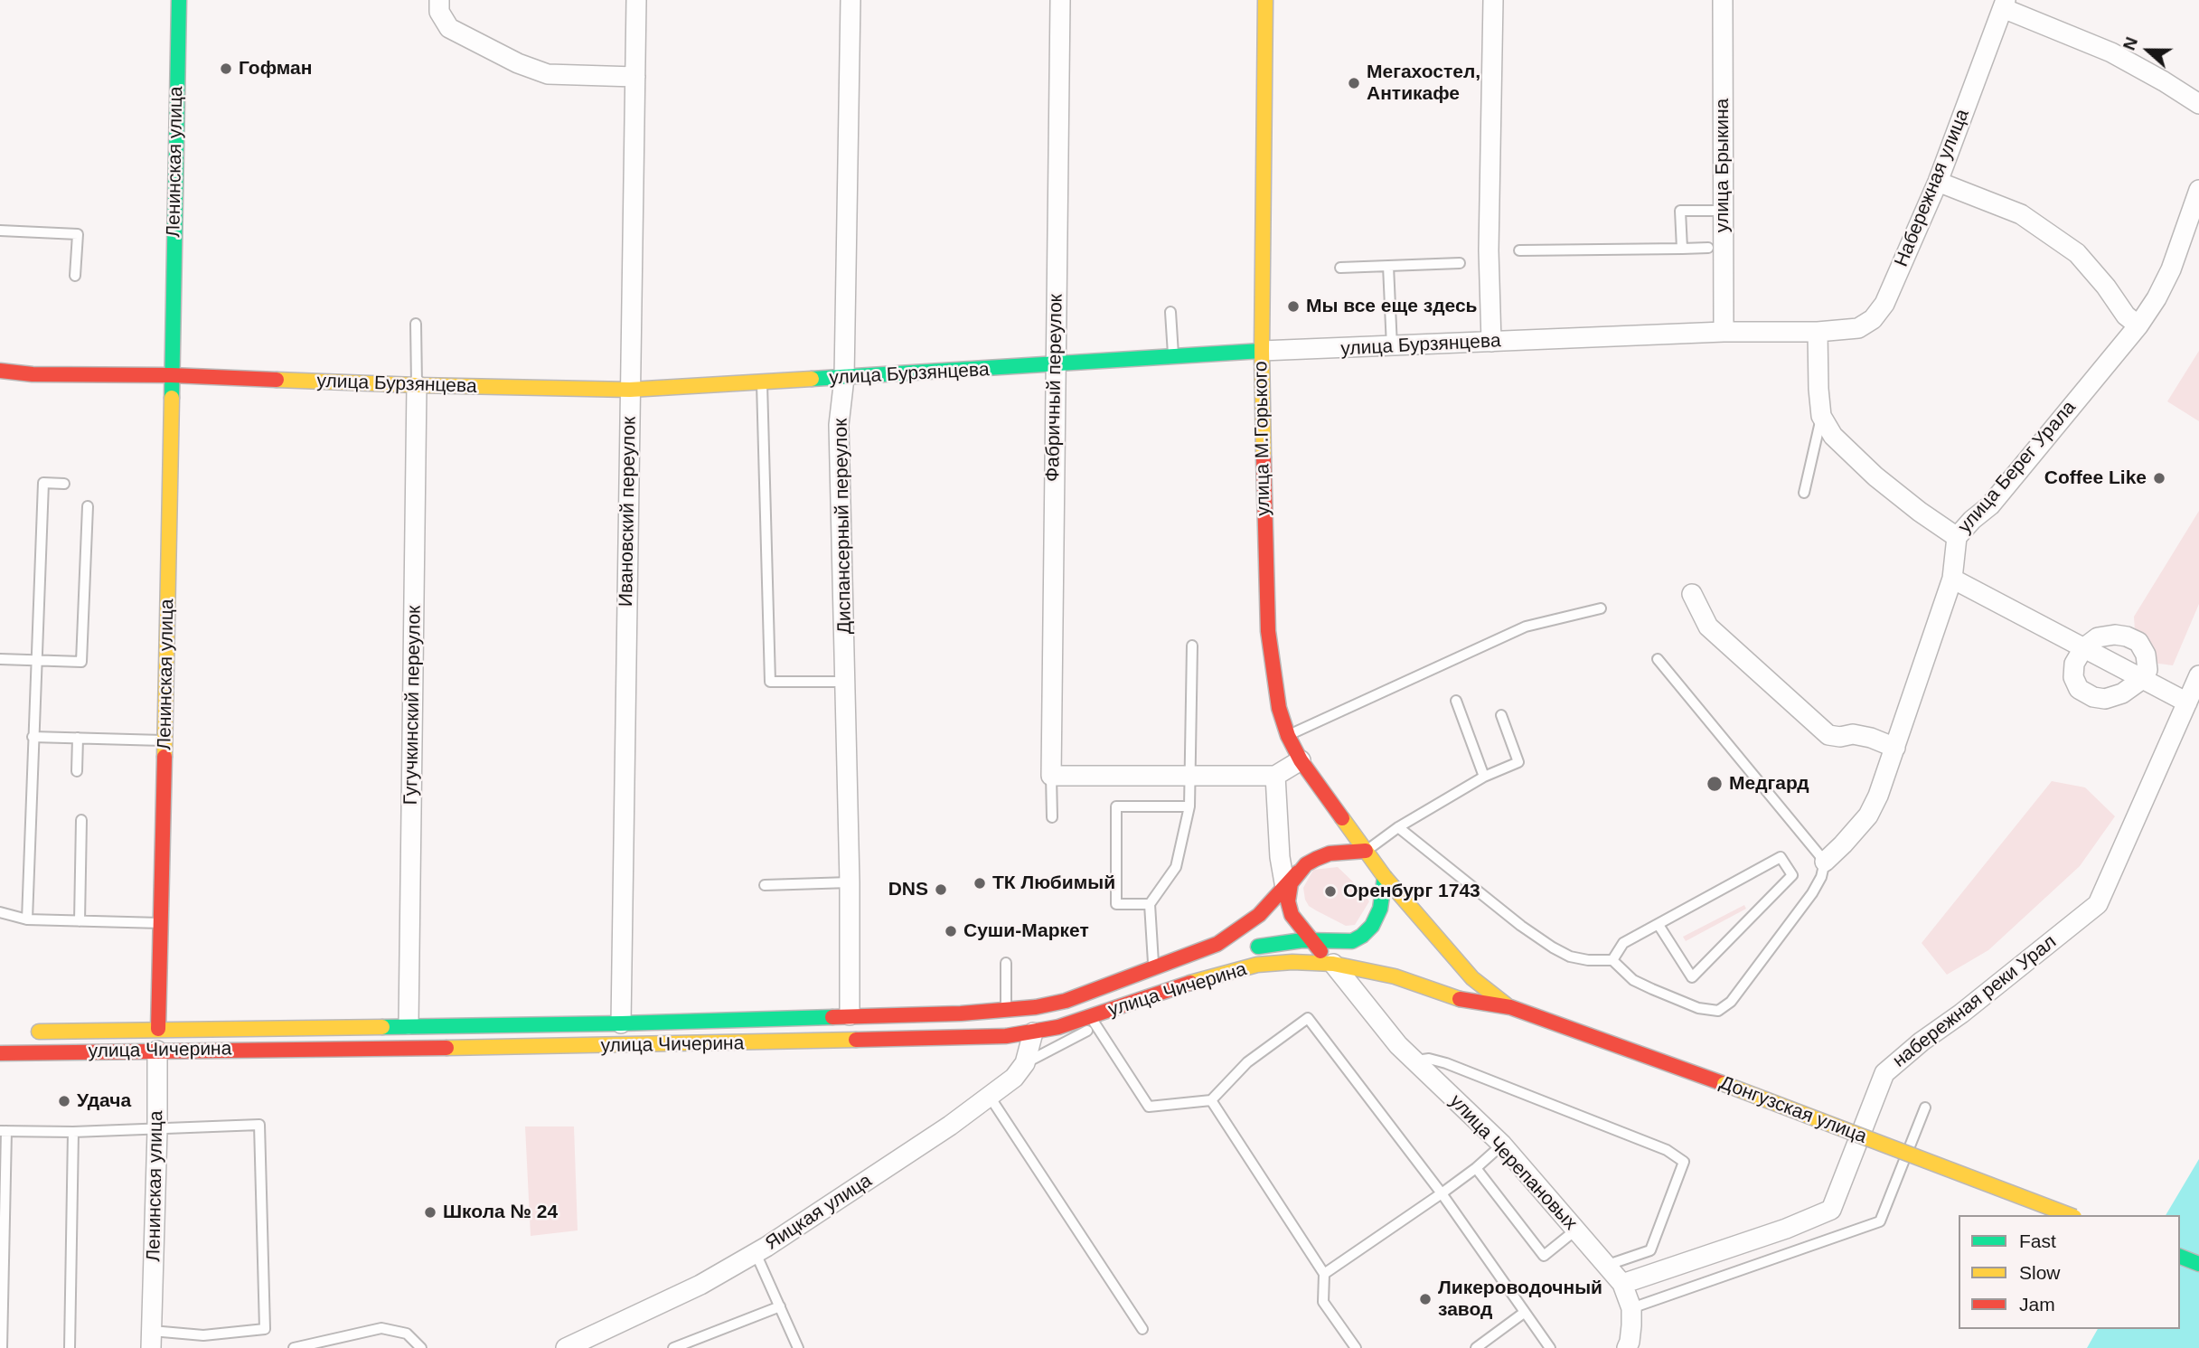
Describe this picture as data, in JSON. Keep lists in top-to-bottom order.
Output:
{
  "streets": {
    "main road": [
      "Ленинская улица",
      "улица Бурзянцева",
      "улица М.Горького",
      "улица Чичерина",
      "Донгузская улица"
    ],
    "street": [
      "улица Брыкина",
      "Набережная улица",
      "Фабричный переулок",
      "улица Берег Урала",
      "Ивановский переулок",
      "Диспансерный переулок",
      "Гугучкинский переулок",
      "набережная реки Урал",
      "улица Черепановых",
      "Яицкая улица"
    ]
  },
  "crossings": [
    ["Ленинская улица", "улица Бурзянцева"],
    ["Ленинская улица", "улица Чичерина"],
    ["улица Брыкина", "улица Бурзянцева"],
    ["Набережная улица", "улица Бурзянцева"],
    ["улица Бурзянцева", "Фабричный переулок"],
    ["улица Бурзянцева", "улица М.Горького"],
    ["улица Бурзянцева", "Ивановский переулок"],
    ["улица Бурзянцева", "Диспансерный переулок"],
    ["улица Бурзянцева", "Гугучкинский переулок"],
    ["улица М.Горького", "улица Чичерина"],
    ["Ивановский переулок", "улица Чичерина"],
    ["Диспансерный переулок", "улица Чичерина"],
    ["Гугучкинский переулок", "улица Чичерина"],
    ["улица Чичерина", "Донгузская улица"],
    ["улица Чичерина", "улица Черепановых"],
    ["улица Чичерина", "Яицкая улица"],
    ["набережная реки Урал", "улица Черепановых"]
  ],
  "places": [
    "Гофман",
    "Мегахостел, Антикафе",
    "Мы все еще здесь",
    "Coffee Like",
    "Медгард",
    "ТК Любимый",
    "DNS",
    "Оренбург 1743",
    "Суши-Маркет",
    "Удача",
    "Школа № 24",
    "Ликероводочный завод"
  ],
  "legend": ["Fast", "Slow", "Jam"],
  "north": "left"
}
